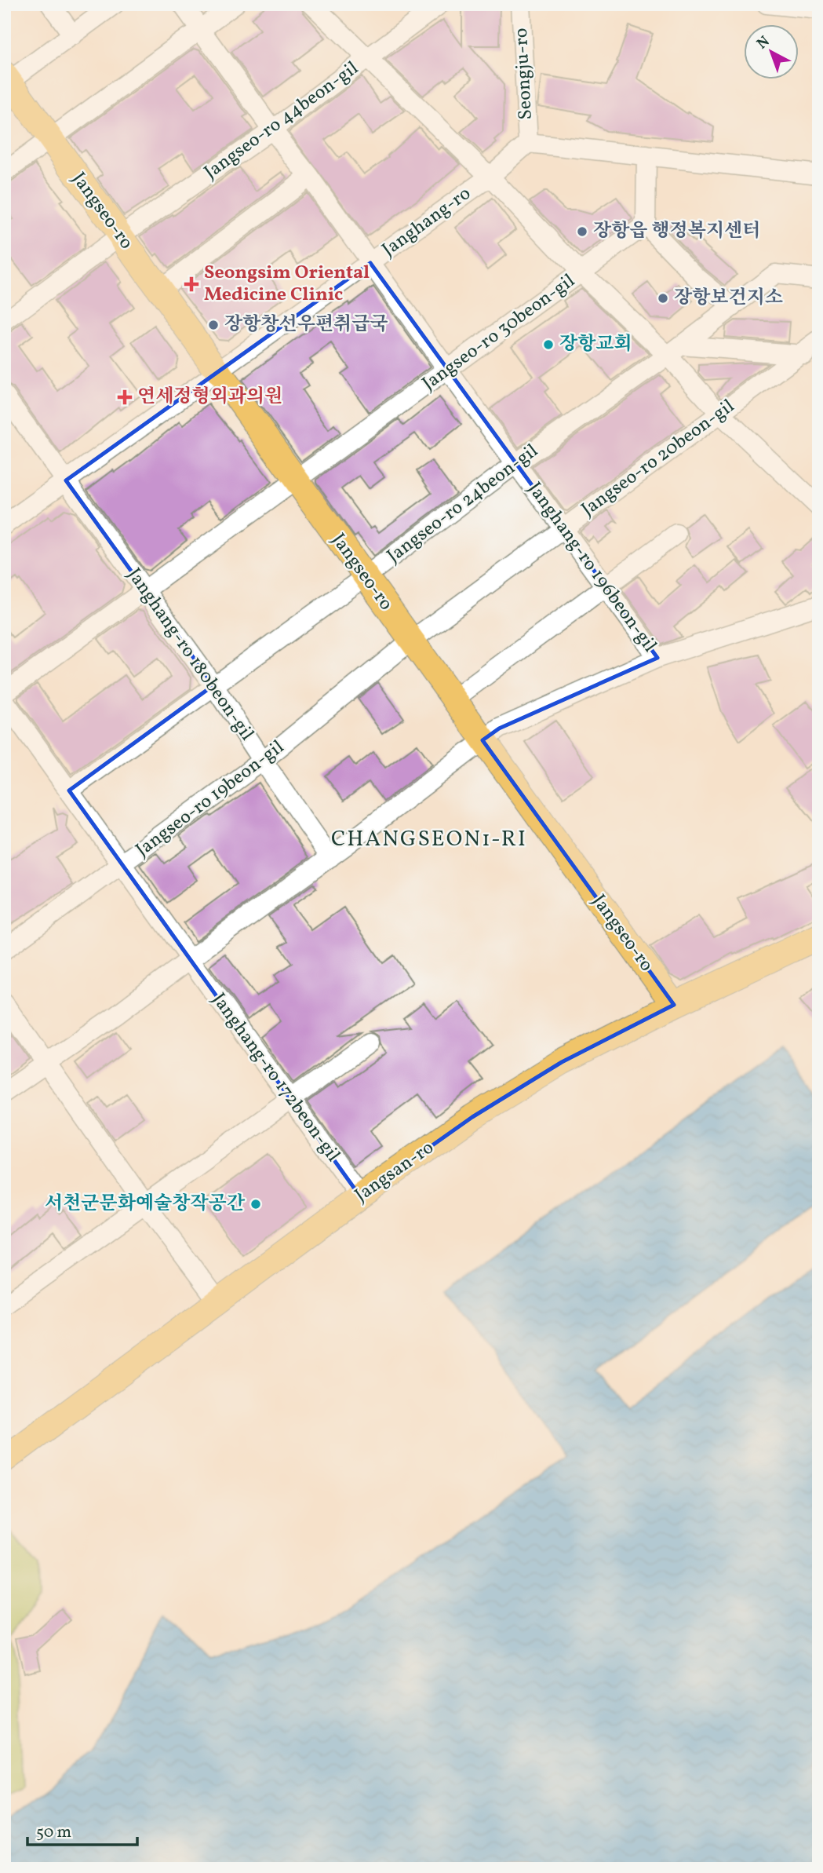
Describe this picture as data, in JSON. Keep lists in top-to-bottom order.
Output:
{
  "streets": {
    "main road": ["Jangseo-ro", "Jangsan-ro"],
    "street": [
      "Seongju-ro",
      "Jangseo-ro 44beon-gil",
      "Janghang-ro",
      "Jangseo-ro 30beon-gil",
      "Jangseo-ro 20beon-gil",
      "Jangseo-ro 24beon-gil",
      "Janghang-ro 196beon-gil",
      "Janghang-ro 180beon-gil",
      "Jangseo-ro 19beon-gil",
      "Janghang-ro 172beon-gil"
    ]
  },
  "crossings": [
    ["Seongju-ro", "Janghang-ro"],
    ["Jangseo-ro 44beon-gil", "Jangseo-ro"],
    ["Jangseo-ro 44beon-gil", "Janghang-ro 196beon-gil"],
    ["Jangseo-ro", "Janghang-ro"],
    ["Jangseo-ro", "Jangseo-ro 30beon-gil"],
    ["Jangseo-ro", "Jangseo-ro 20beon-gil"],
    ["Jangseo-ro", "Jangseo-ro 24beon-gil"],
    ["Jangseo-ro", "Jangseo-ro 19beon-gil"],
    ["Jangseo-ro", "Jangsan-ro"],
    ["Janghang-ro", "Janghang-ro 196beon-gil"],
    ["Janghang-ro", "Janghang-ro 180beon-gil"],
    ["Jangseo-ro 30beon-gil", "Janghang-ro 196beon-gil"],
    ["Jangseo-ro 30beon-gil", "Janghang-ro 180beon-gil"],
    ["Jangseo-ro 20beon-gil", "Janghang-ro 196beon-gil"],
    ["Jangseo-ro 20beon-gil", "Jangseo-ro 19beon-gil"],
    ["Jangseo-ro 24beon-gil", "Janghang-ro 196beon-gil"],
    ["Jangseo-ro 24beon-gil", "Janghang-ro 180beon-gil"],
    ["Jangseo-ro 24beon-gil", "Janghang-ro 172beon-gil"],
    ["Janghang-ro 180beon-gil", "Jangseo-ro 19beon-gil"],
    ["Jangseo-ro 19beon-gil", "Janghang-ro 172beon-gil"],
    ["Janghang-ro 172beon-gil", "Jangsan-ro"]
  ],
  "districts": ["CHANGSEON1-RI"],
  "places": {
    "other": [
      "장항읍 행정복지센터",
      "장항보건지소",
      "장항창선우편취급국",
      "장항교회",
      "서천군문화예술창작공간"
    ],
    "health": ["Seongsim Oriental Medicine Clinic", "연세정형외과의원"]
  },
  "scale_bar": "50 m",
  "north": "top left"
}
